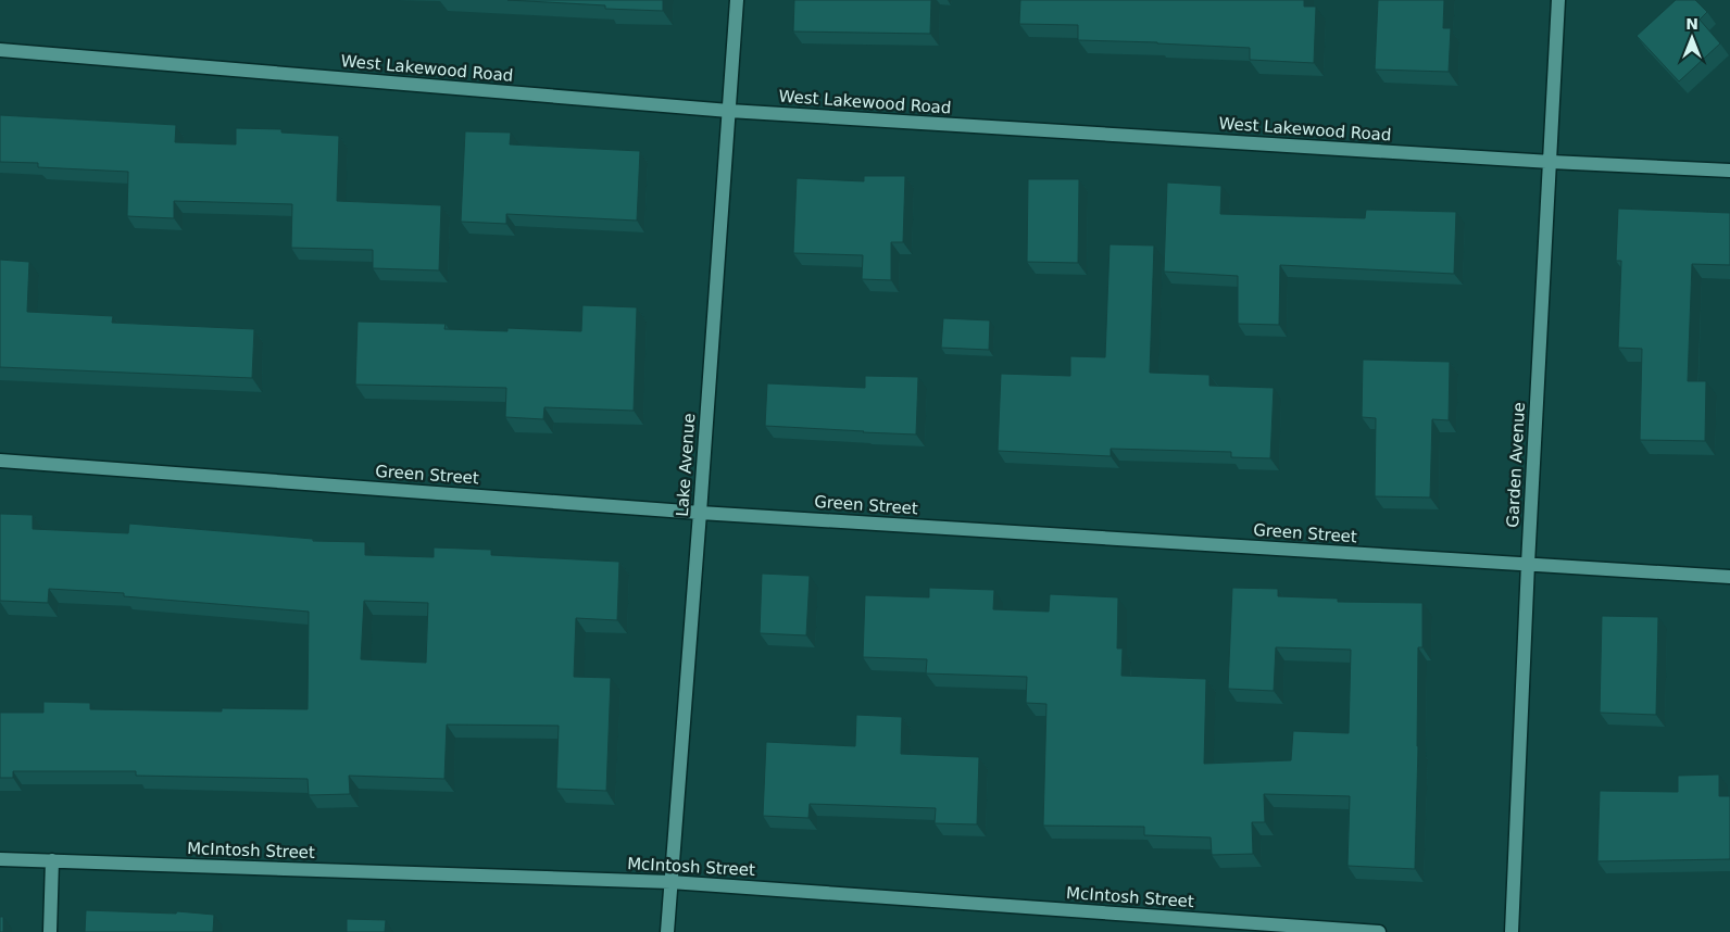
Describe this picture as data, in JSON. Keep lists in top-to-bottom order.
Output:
{
  "streets": {
    "street": [
      "West Lakewood Road",
      "Lake Avenue",
      "Garden Avenue",
      "Green Street",
      "McIntosh Street"
    ]
  },
  "crossings": [
    ["West Lakewood Road", "Lake Avenue"],
    ["West Lakewood Road", "Garden Avenue"],
    ["Lake Avenue", "Green Street"],
    ["Lake Avenue", "McIntosh Street"],
    ["Garden Avenue", "Green Street"]
  ],
  "north": "top"
}
